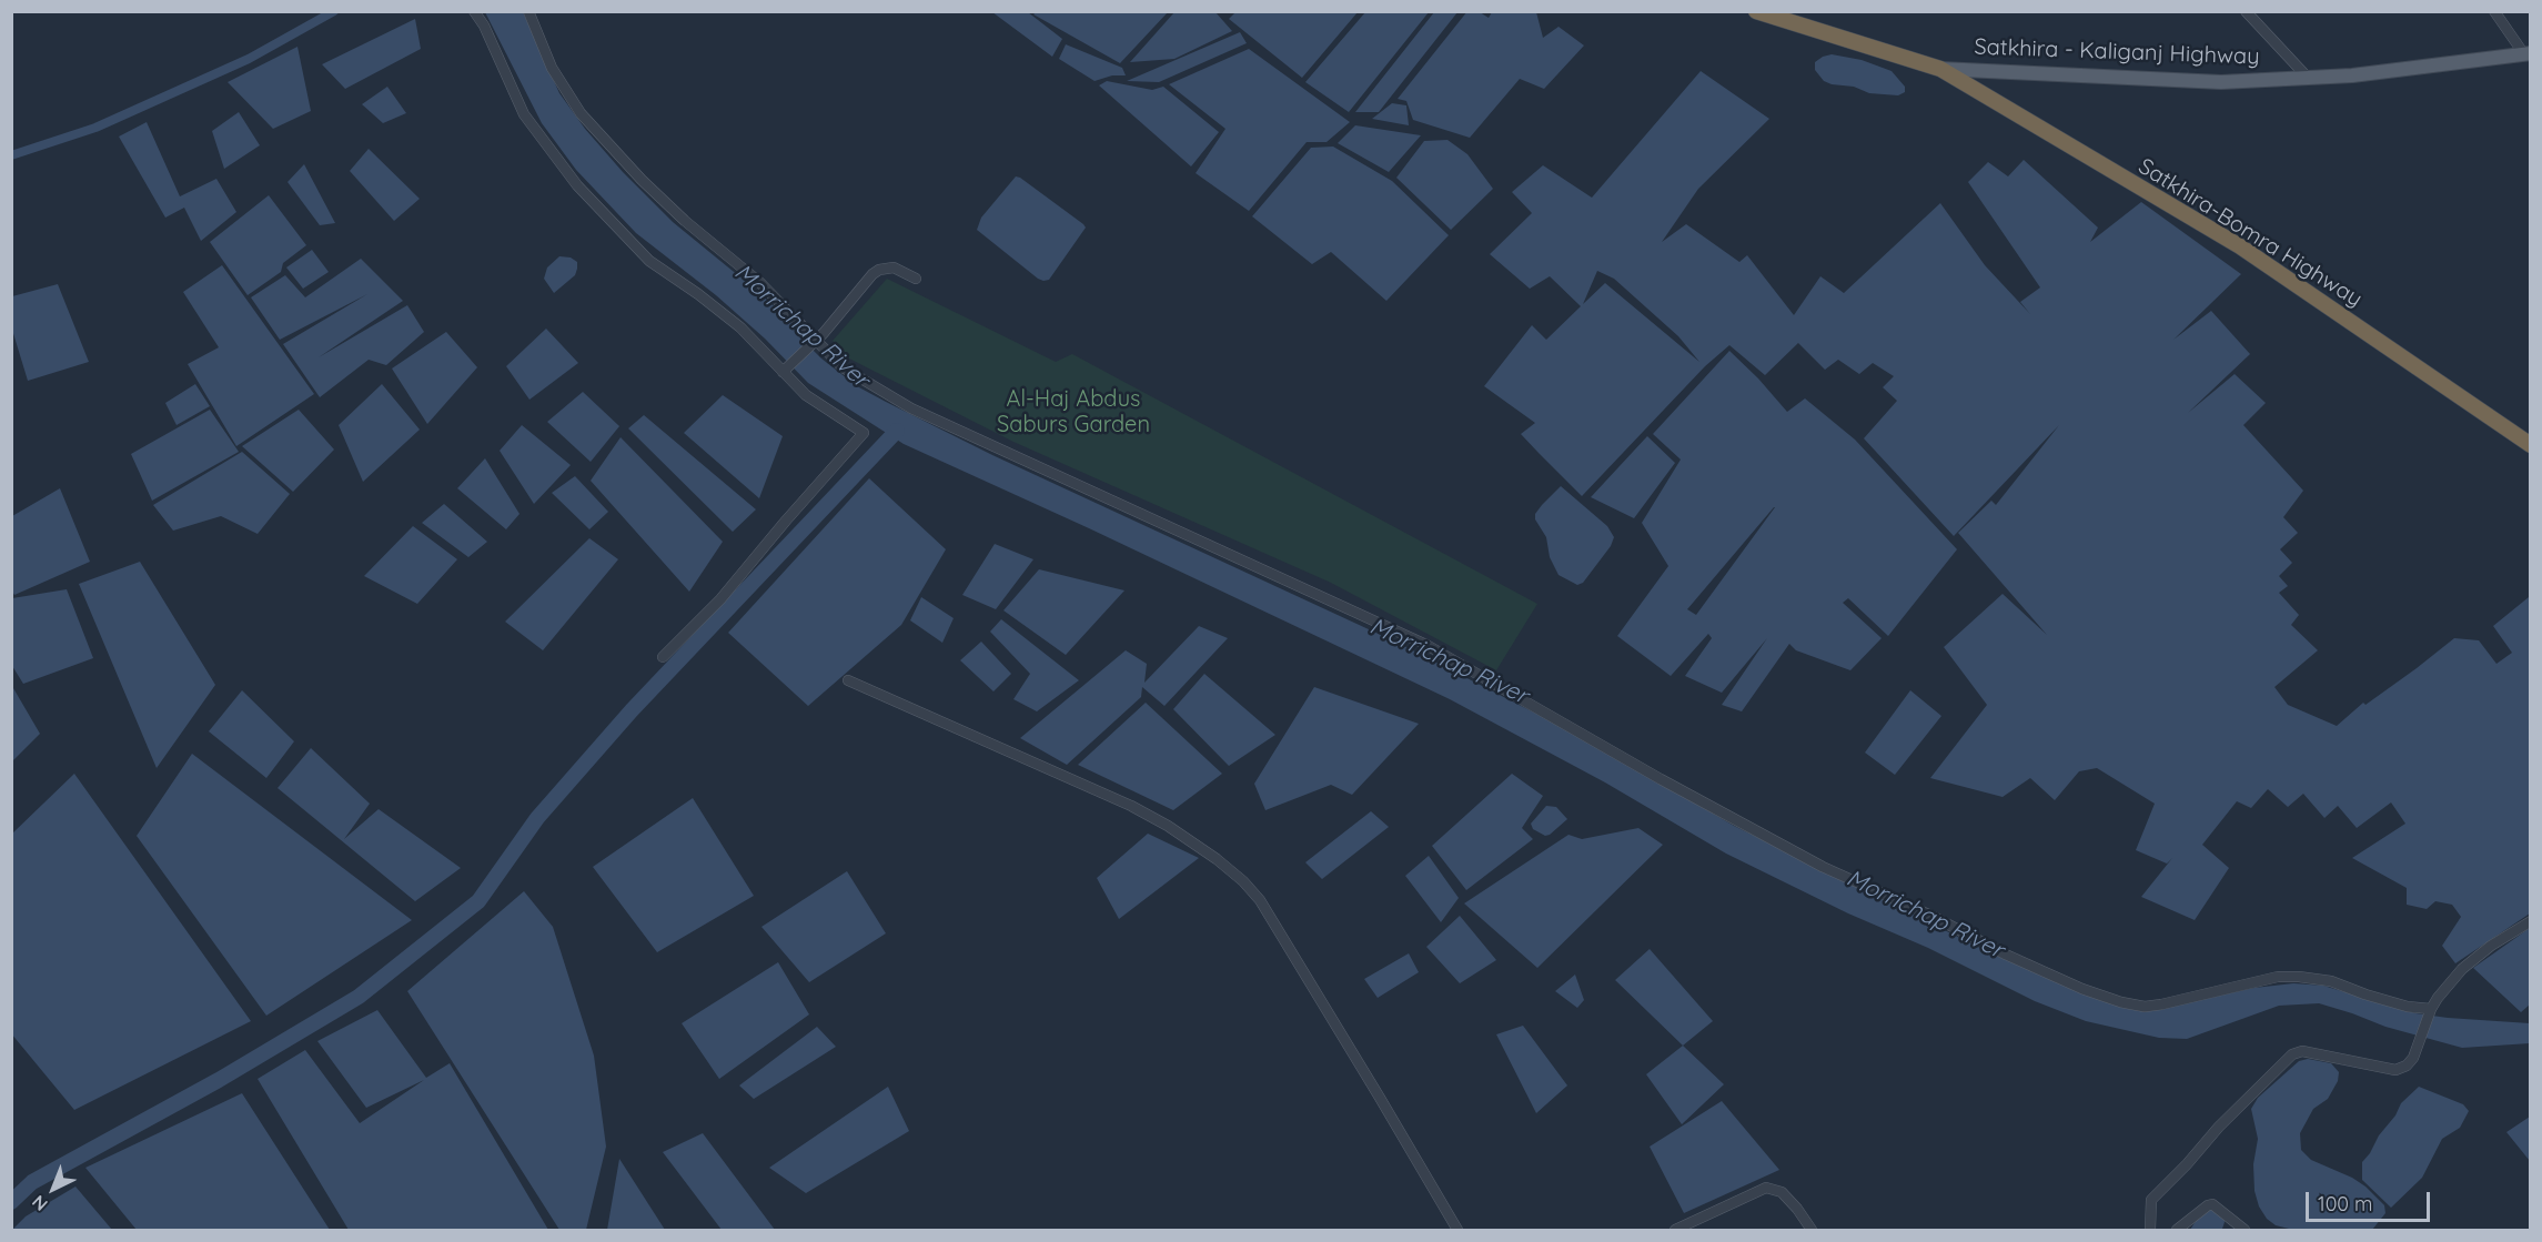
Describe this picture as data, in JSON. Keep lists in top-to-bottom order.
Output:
{
  "streets": {
    "highway": ["Satkhira-Bomra Highway"],
    "main road": ["Satkhira - Kaliganj Highway"]
  },
  "crossings": [
    ["Satkhira - Kaliganj Highway", "Satkhira-Bomra Highway"]
  ],
  "water": ["Morrichap River"],
  "parks": ["Al-Haj Abdus Saburs Garden"],
  "scale_bar": "100 m",
  "north": "bottom left"
}
